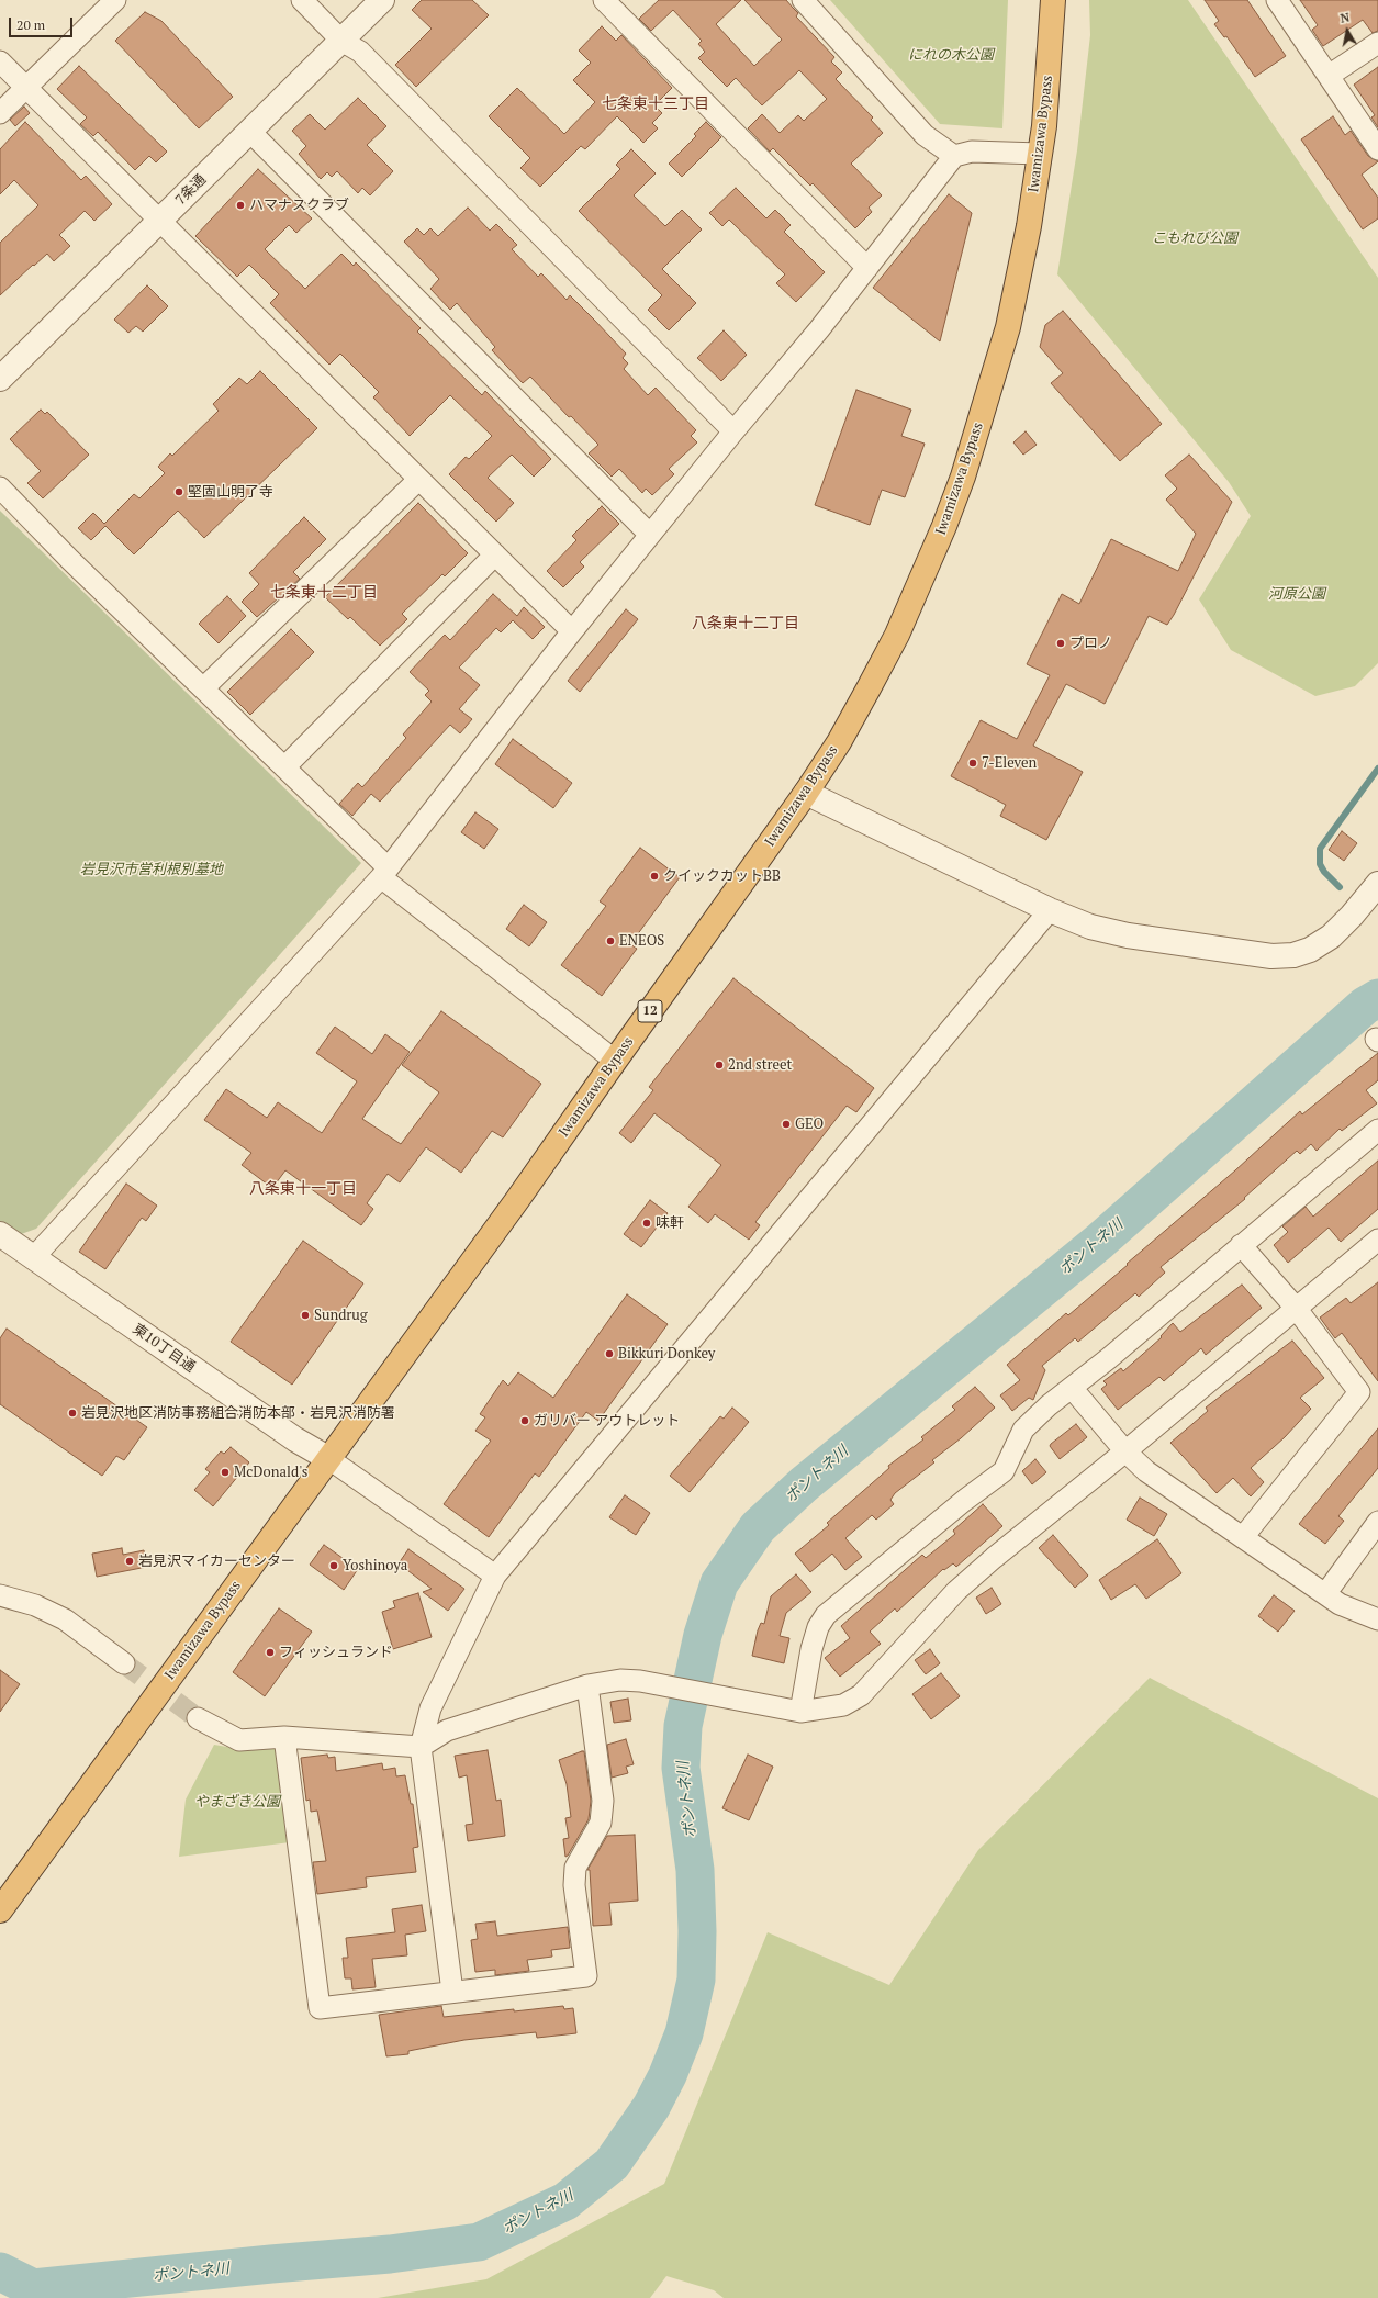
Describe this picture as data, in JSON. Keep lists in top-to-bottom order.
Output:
{
  "streets": {
    "highway": ["Iwamizawa Bypass", "12"],
    "street": ["7条通", "東10丁目通"]
  },
  "crossings": [
    ["Iwamizawa Bypass", "東10丁目通"]
  ],
  "districts": [
    "七条東十三丁目",
    "七条東十二丁目",
    "八条東十二丁目",
    "八条東十一丁目"
  ],
  "water": ["ポントネ川"],
  "parks": [
    "にれの木公園",
    "こもれび公園",
    "河原公園",
    "岩見沢市営利根別墓地",
    "やまざき公園"
  ],
  "places": [
    "ハマナスクラブ",
    "堅固山明了寺",
    "プロノ",
    "7-Eleven",
    "クイックカットBB",
    "ENEOS",
    "2nd street",
    "GEO",
    "味軒",
    "Sundrug",
    "Bikkuri Donkey",
    "岩見沢地区消防事務組合消防本部・岩見沢消防署",
    "ガリバー アウトレット",
    "McDonald's",
    "岩見沢マイカーセンター",
    "Yoshinoya",
    "フィッシュランド"
  ],
  "scale_bar": "20 m",
  "north": "top"
}
